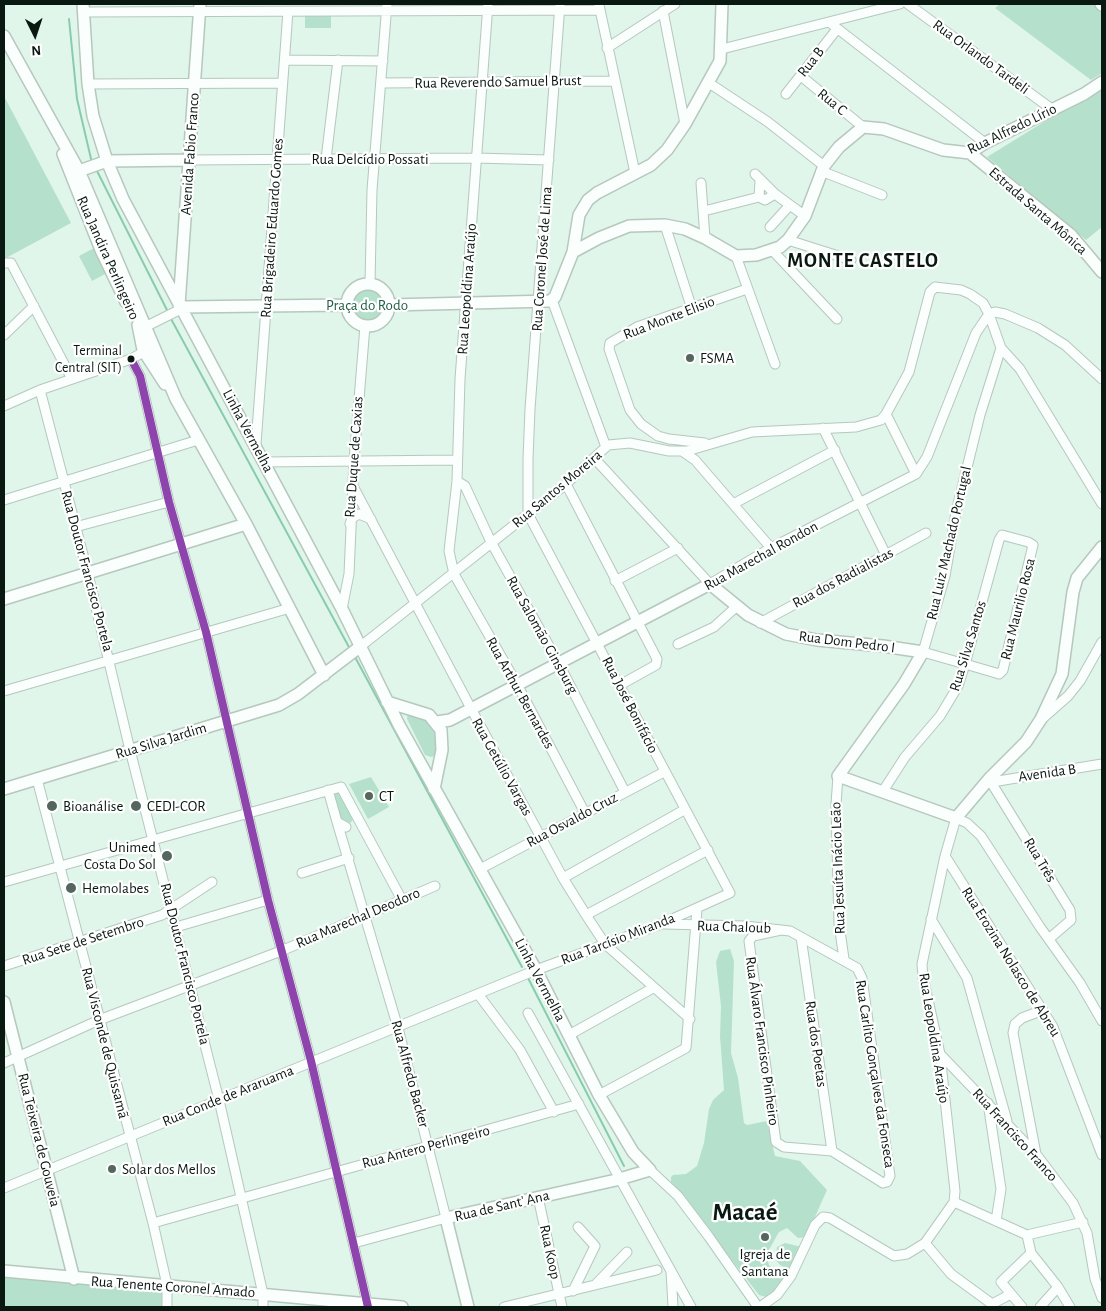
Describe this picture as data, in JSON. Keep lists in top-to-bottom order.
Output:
{
  "streets": {
    "main road": [
      "Rua Alfredo Lírio",
      "Avenida Fabio Franco",
      "Estrada Santa Mônica",
      "Rua Jandira Perlingeiro",
      "Linha Vermelha",
      "Rua Luiz Machado Portugal",
      "Rua Marechal Rondon",
      "Rua Dom Pedro I",
      "Rua Silva Jardim",
      "Rua Alfredo Backer",
      "Rua Teixeira de Gouveia",
      "Rua de Sant' Ana",
      "Rua Tenente Coronel Amado"
    ],
    "street": [
      "Rua Orlando Tardeli",
      "Rua B",
      "Rua Reverendo Samuel Brust",
      "Rua C",
      "Rua Delcídio Possati",
      "Rua Brigadeiro Eduardo Gomes",
      "Rua Coronel José de Lima",
      "Rua Leopoldina Araújo",
      "Rua Monte Elisio",
      "Rua Duque de Caxias",
      "Rua Santos Moreira",
      "Rua Doutor Francisco Portela",
      "Rua dos Radialistas",
      "Rua Maurilio Rosa",
      "Rua Salomão Ginsburg",
      "Rua Silva Santos",
      "Rua Arthur Bernardes",
      "Rua José Bonifácio",
      "Rua Getúlio Vargas",
      "Avenida B",
      "Rua Osvaldo Cruz",
      "Rua Três",
      "Rua Jesuíta Inácio Leão",
      "Rua Marechal Deodoro",
      "Rua Chaloub",
      "Rua Tarcísio Miranda",
      "Rua Sete de Setembro",
      "Rua Erozina Nolasco de Abreu",
      "Rua Álvaro Francisco Pinheiro",
      "Rua Visconde de Quissamã",
      "Rua dos Poetas",
      "Rua Carlito Gonçalves da Fonseca",
      "Rua Conde de Araruama",
      "Rua Francisco Franco",
      "Rua Antero Perlingeiro",
      "Rua Koop"
    ]
  },
  "crossings": [
    ["Rua Orlando Tardeli", "Rua Alfredo Lírio"],
    ["Rua B", "Rua C"],
    ["Rua Reverendo Samuel Brust", "Rua Coronel José de Lima"],
    ["Rua Reverendo Samuel Brust", "Rua Leopoldina Araújo"],
    ["Rua C", "Rua Alfredo Lírio"],
    ["Rua Alfredo Lírio", "Estrada Santa Mônica"],
    ["Avenida Fabio Franco", "Rua Delcídio Possati"],
    ["Avenida Fabio Franco", "Linha Vermelha"],
    ["Rua Delcídio Possati", "Rua Brigadeiro Eduardo Gomes"],
    ["Rua Delcídio Possati", "Rua Coronel José de Lima"],
    ["Rua Delcídio Possati", "Rua Leopoldina Araújo"],
    ["Rua Brigadeiro Eduardo Gomes", "Linha Vermelha"],
    ["Rua Jandira Perlingeiro", "Rua Silva Jardim"],
    ["Rua Coronel José de Lima", "Rua Santos Moreira"],
    ["Rua Coronel José de Lima", "Rua José Bonifácio"],
    ["Rua Leopoldina Araújo", "Rua Santos Moreira"],
    ["Rua Leopoldina Araújo", "Rua Salomão Ginsburg"],
    ["Rua Leopoldina Araújo", "Rua Arthur Bernardes"],
    ["Rua Leopoldina Araújo", "Rua Erozina Nolasco de Abreu"],
    ["Rua Leopoldina Araújo", "Rua Francisco Franco"],
    ["Rua Monte Elisio", "Rua Santos Moreira"],
    ["Linha Vermelha", "Rua Duque de Caxias"],
    ["Linha Vermelha", "Rua Santos Moreira"],
    ["Linha Vermelha", "Rua Silva Jardim"],
    ["Linha Vermelha", "Rua Osvaldo Cruz"],
    ["Linha Vermelha", "Rua Tarcísio Miranda"],
    ["Linha Vermelha", "Rua Conde de Araruama"],
    ["Linha Vermelha", "Rua de Sant' Ana"],
    ["Rua Duque de Caxias", "Rua Getúlio Vargas"],
    ["Rua Santos Moreira", "Rua Salomão Ginsburg"],
    ["Rua Santos Moreira", "Rua Arthur Bernardes"],
    ["Rua Santos Moreira", "Rua José Bonifácio"],
    ["Rua Santos Moreira", "Rua Silva Jardim"],
    ["Rua Santos Moreira", "Rua Getúlio Vargas"],
    ["Rua Luiz Machado Portugal", "Rua Dom Pedro I"],
    ["Rua Luiz Machado Portugal", "Rua Jesuíta Inácio Leão"],
    ["Rua Marechal Rondon", "Rua Salomão Ginsburg"],
    ["Rua Marechal Rondon", "Rua Dom Pedro I"],
    ["Rua Marechal Rondon", "Rua Arthur Bernardes"],
    ["Rua Marechal Rondon", "Rua José Bonifácio"],
    ["Rua Marechal Rondon", "Rua Getúlio Vargas"],
    ["Rua Doutor Francisco Portela", "Rua Silva Jardim"],
    ["Rua Doutor Francisco Portela", "Rua Marechal Deodoro"],
    ["Rua Doutor Francisco Portela", "Rua Sete de Setembro"],
    ["Rua Doutor Francisco Portela", "Rua Conde de Araruama"],
    ["Rua Doutor Francisco Portela", "Rua Antero Perlingeiro"],
    ["Rua Doutor Francisco Portela", "Rua Tenente Coronel Amado"],
    ["Rua dos Radialistas", "Rua Dom Pedro I"],
    ["Rua Maurilio Rosa", "Rua Dom Pedro I"],
    ["Rua Maurilio Rosa", "Rua Silva Santos"],
    ["Rua Salomão Ginsburg", "Rua Osvaldo Cruz"],
    ["Rua Dom Pedro I", "Rua Silva Santos"],
    ["Rua Arthur Bernardes", "Rua Osvaldo Cruz"],
    ["Rua José Bonifácio", "Rua Osvaldo Cruz"],
    ["Rua José Bonifácio", "Rua Tarcísio Miranda"],
    ["Rua Silva Jardim", "Rua Visconde de Quissamã"],
    ["Rua Getúlio Vargas", "Rua Osvaldo Cruz"],
    ["Rua Getúlio Vargas", "Rua Tarcísio Miranda"],
    ["Avenida B", "Rua Três"],
    ["Rua Jesuíta Inácio Leão", "Rua Chaloub"],
    ["Rua Marechal Deodoro", "Rua Visconde de Quissamã"],
    ["Rua Marechal Deodoro", "Rua Alfredo Backer"],
    ["Rua Marechal Deodoro", "Rua Teixeira de Gouveia"],
    ["Rua Chaloub", "Rua Tarcísio Miranda"],
    ["Rua Chaloub", "Rua Álvaro Francisco Pinheiro"],
    ["Rua Chaloub", "Rua dos Poetas"],
    ["Rua Chaloub", "Rua Carlito Gonçalves da Fonseca"],
    ["Rua Tarcísio Miranda", "Rua Conde de Araruama"],
    ["Rua Sete de Setembro", "Rua Visconde de Quissamã"],
    ["Rua Álvaro Francisco Pinheiro", "Rua dos Poetas"],
    ["Rua Álvaro Francisco Pinheiro", "Rua Carlito Gonçalves da Fonseca"],
    ["Rua Visconde de Quissamã", "Rua Conde de Araruama"],
    ["Rua Visconde de Quissamã", "Rua Antero Perlingeiro"],
    ["Rua Visconde de Quissamã", "Rua Tenente Coronel Amado"],
    ["Rua dos Poetas", "Rua Carlito Gonçalves da Fonseca"],
    ["Rua Alfredo Backer", "Rua Conde de Araruama"],
    ["Rua Alfredo Backer", "Rua Antero Perlingeiro"],
    ["Rua Alfredo Backer", "Rua de Sant' Ana"],
    ["Rua Conde de Araruama", "Rua Teixeira de Gouveia"],
    ["Rua Teixeira de Gouveia", "Rua Tenente Coronel Amado"],
    ["Rua de Sant' Ana", "Rua Koop"]
  ],
  "districts": ["MONTE CASTELO", "Macaé"],
  "parks": ["Praça do Rodo"],
  "places": [
    "FSMA",
    "Terminal Central (SIT)",
    "CT",
    "Bioanálise",
    "CEDI-COR",
    "Unimed Costa Do Sol",
    "Hemolabes",
    "Solar dos Mellos",
    "Igreja de Santana"
  ],
  "north": "bottom"
}
